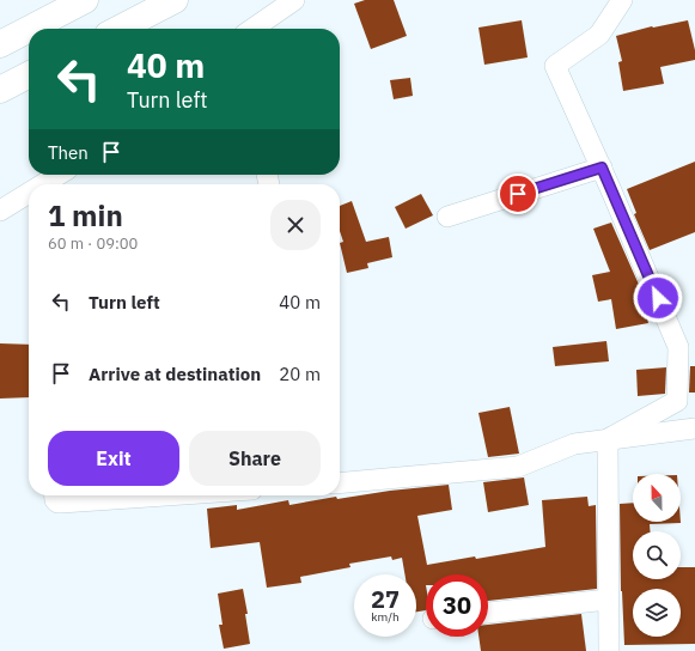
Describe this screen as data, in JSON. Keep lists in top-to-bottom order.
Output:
{
  "north": "top",
  "page": {
    "turn": ["40 m", "Turn left"],
    "then": "Then",
    "heading": ["1 min", "60 m · 09:00"],
    "list": [
      {
        "name": "Turn left",
        "value": "40 m"
      },
      {
        "name": "Arrive at destination",
        "value": "20 m"
      }
    ],
    "buttons": ["Exit", "Share"],
    "speed": "27 km/h",
    "limit": "30"
  }
}
